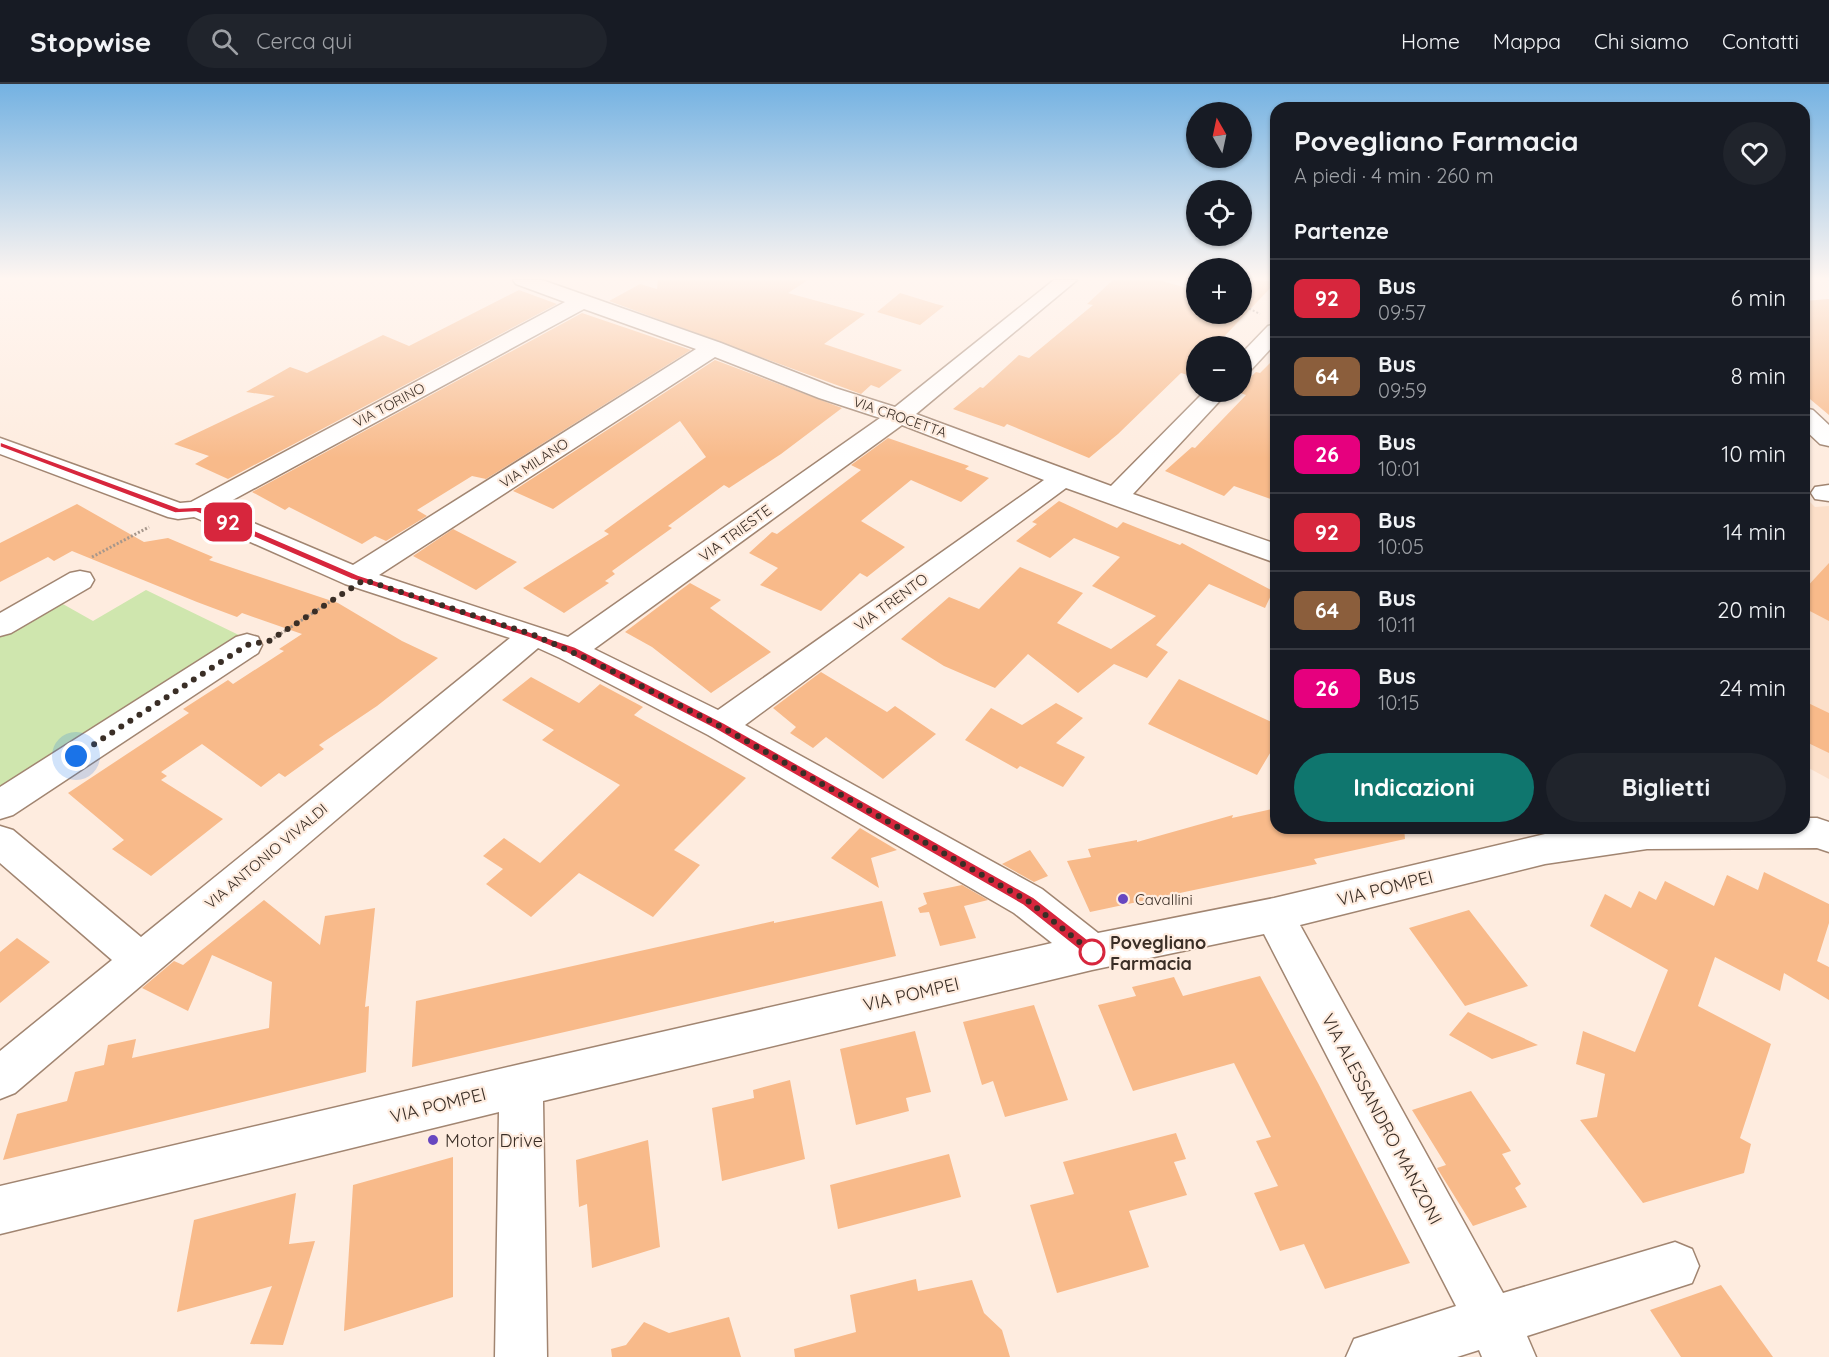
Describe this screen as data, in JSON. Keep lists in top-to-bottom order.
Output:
{
  "streets": {
    "street": [
      "VIA TORINO",
      "VIA CROCETTA",
      "VIA MILANO",
      "VIA TRIESTE",
      "VIA TRENTO",
      "VIA ANTONIO VIVALDI",
      "VIA POMPEI",
      "VIA ALESSANDRO MANZONI"
    ]
  },
  "crossings": [
    ["VIA CROCETTA", "VIA MILANO"],
    ["VIA CROCETTA", "VIA TRIESTE"],
    ["VIA CROCETTA", "VIA TRENTO"],
    ["VIA POMPEI", "VIA ALESSANDRO MANZONI"]
  ],
  "places": ["Cavallini", "Povegliano Farmacia", "Motor Drive"],
  "lines": ["bus line 92"],
  "north": "top",
  "page": {
    "header": "Stopwise",
    "search": "Cerca qui",
    "nav": [
      "Home",
      "Mappa",
      "Chi siamo",
      "Contatti"
    ],
    "on_map": "92",
    "map_buttons": ["+", "−"],
    "heading": [
      ["Povegliano Farmacia", "A piedi · 4 min · 260 m"],
      "Partenze"
    ],
    "list": [
      {
        "mark": "92",
        "name": "Bus",
        "note": "09:57",
        "value": "6 min"
      },
      {
        "mark": "64",
        "name": "Bus",
        "note": "09:59",
        "value": "8 min"
      },
      {
        "mark": "26",
        "name": "Bus",
        "note": "10:01",
        "value": "10 min"
      },
      {
        "mark": "92",
        "name": "Bus",
        "note": "10:05",
        "value": "14 min"
      },
      {
        "mark": "64",
        "name": "Bus",
        "note": "10:11",
        "value": "20 min"
      },
      {
        "mark": "26",
        "name": "Bus",
        "note": "10:15",
        "value": "24 min"
      }
    ],
    "buttons": ["Indicazioni", "Biglietti"]
  }
}
